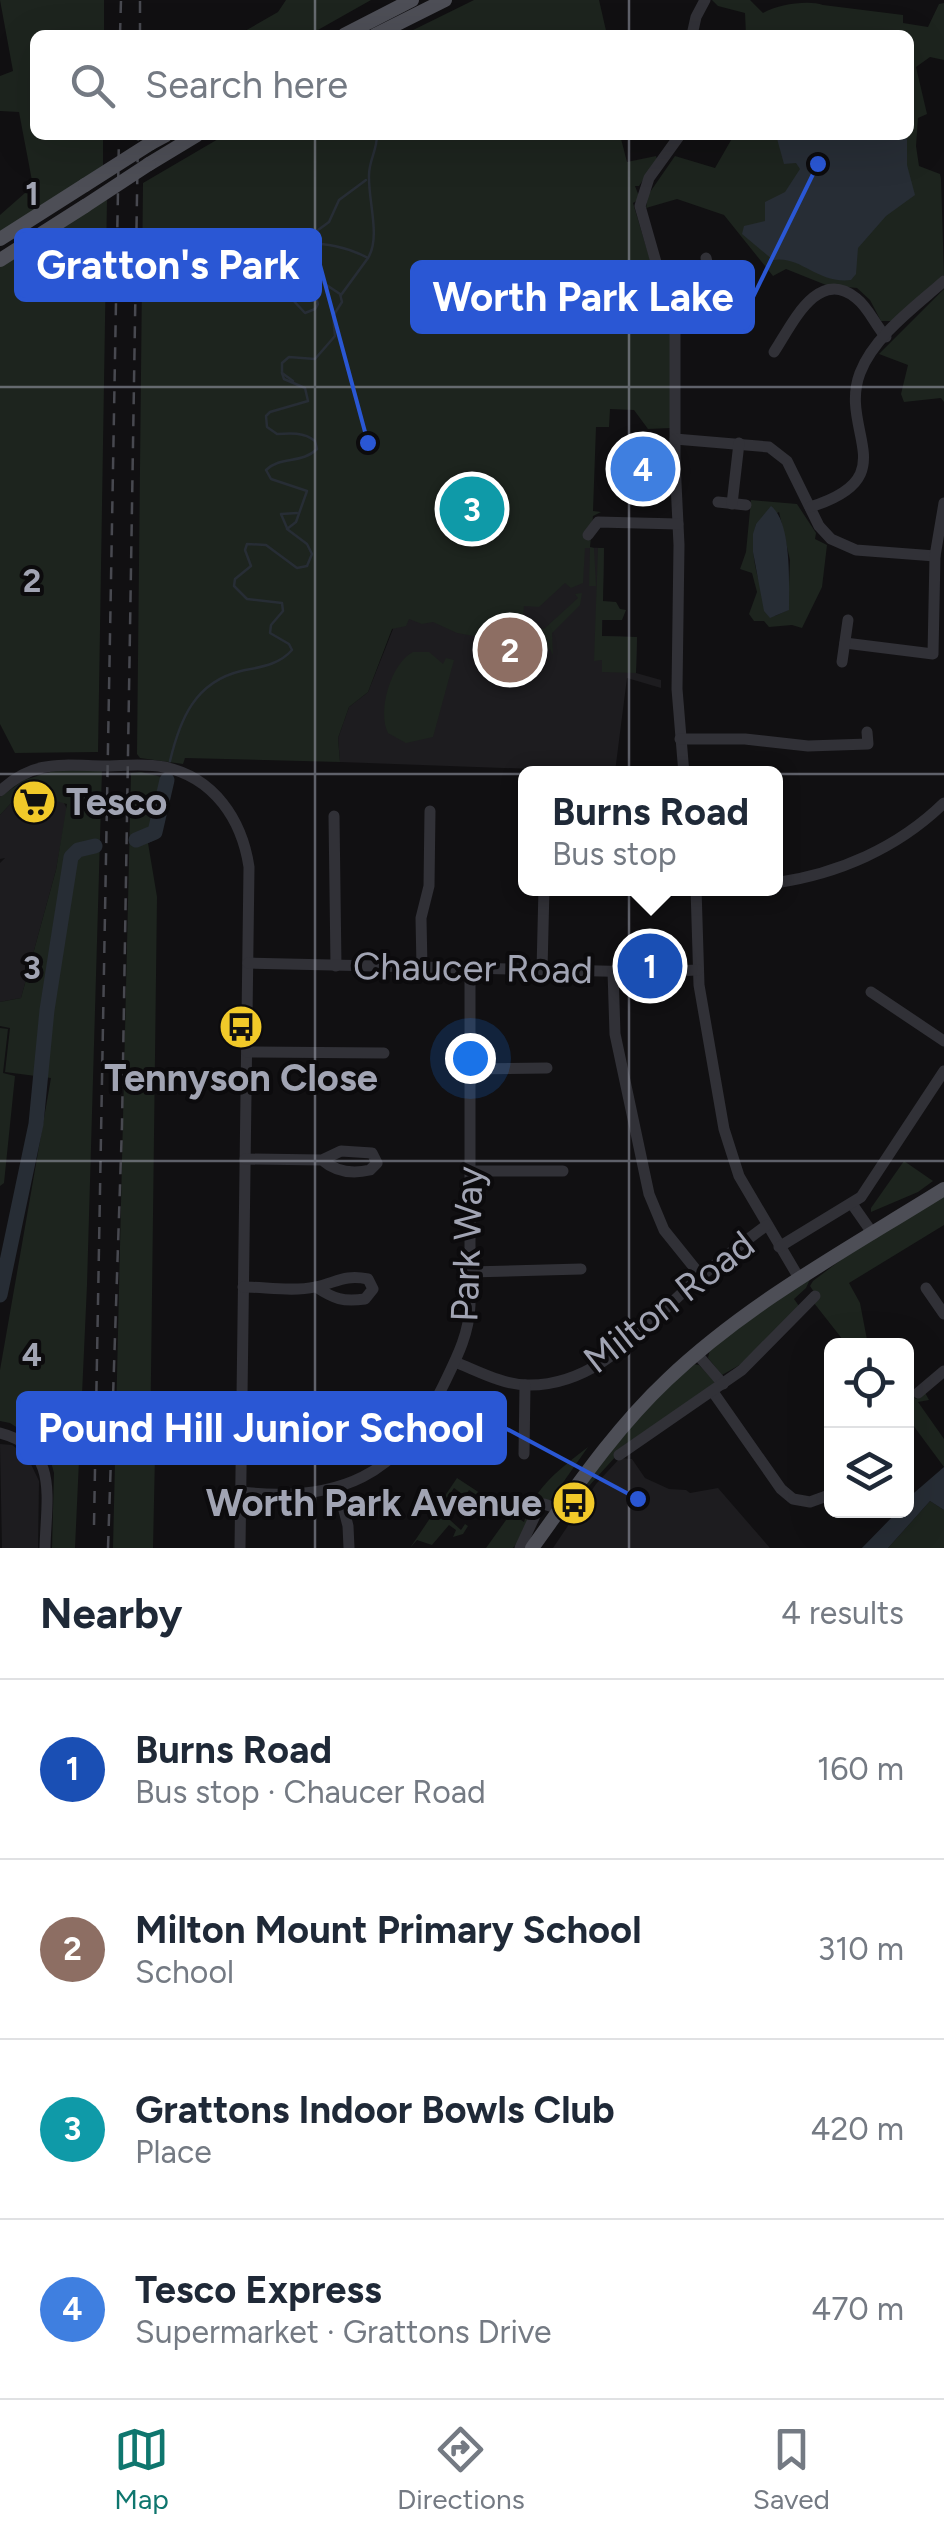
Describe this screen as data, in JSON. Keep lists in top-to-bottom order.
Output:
{
  "streets": {
    "street": ["Chaucer Road", "Park Way", "Milton Road"]
  },
  "crossings": [
    ["Chaucer Road", "Park Way"],
    ["Park Way", "Milton Road"]
  ],
  "places": {
    "other": ["Worth Park Lake", "Gratton's Park", "Pound Hill Junior School"],
    "supermarket": ["Tesco"],
    "bus stop": ["Tennyson Close", "Worth Park Avenue"]
  },
  "page": {
    "search": "Search here",
    "pins": [
      "4",
      "3",
      "2",
      "1"
    ],
    "popup": ["Burns Road", "Bus stop"],
    "heading": ["Nearby", "4 results"],
    "list": [
      {
        "mark": "1",
        "name": "Burns Road",
        "note": "Bus stop · Chaucer Road",
        "value": "160 m"
      },
      {
        "mark": "2",
        "name": "Milton Mount Primary School",
        "note": "School",
        "value": "310 m"
      },
      {
        "mark": "3",
        "name": "Grattons Indoor Bowls Club",
        "note": "Place",
        "value": "420 m"
      },
      {
        "mark": "4",
        "name": "Tesco Express",
        "note": "Supermarket · Grattons Drive",
        "value": "470 m"
      }
    ],
    "nav": ["Map", "Directions", "Saved"]
  },
  "grid": {
    "rows": [
      "1",
      "2",
      "3",
      "4"
    ]
  }
}
